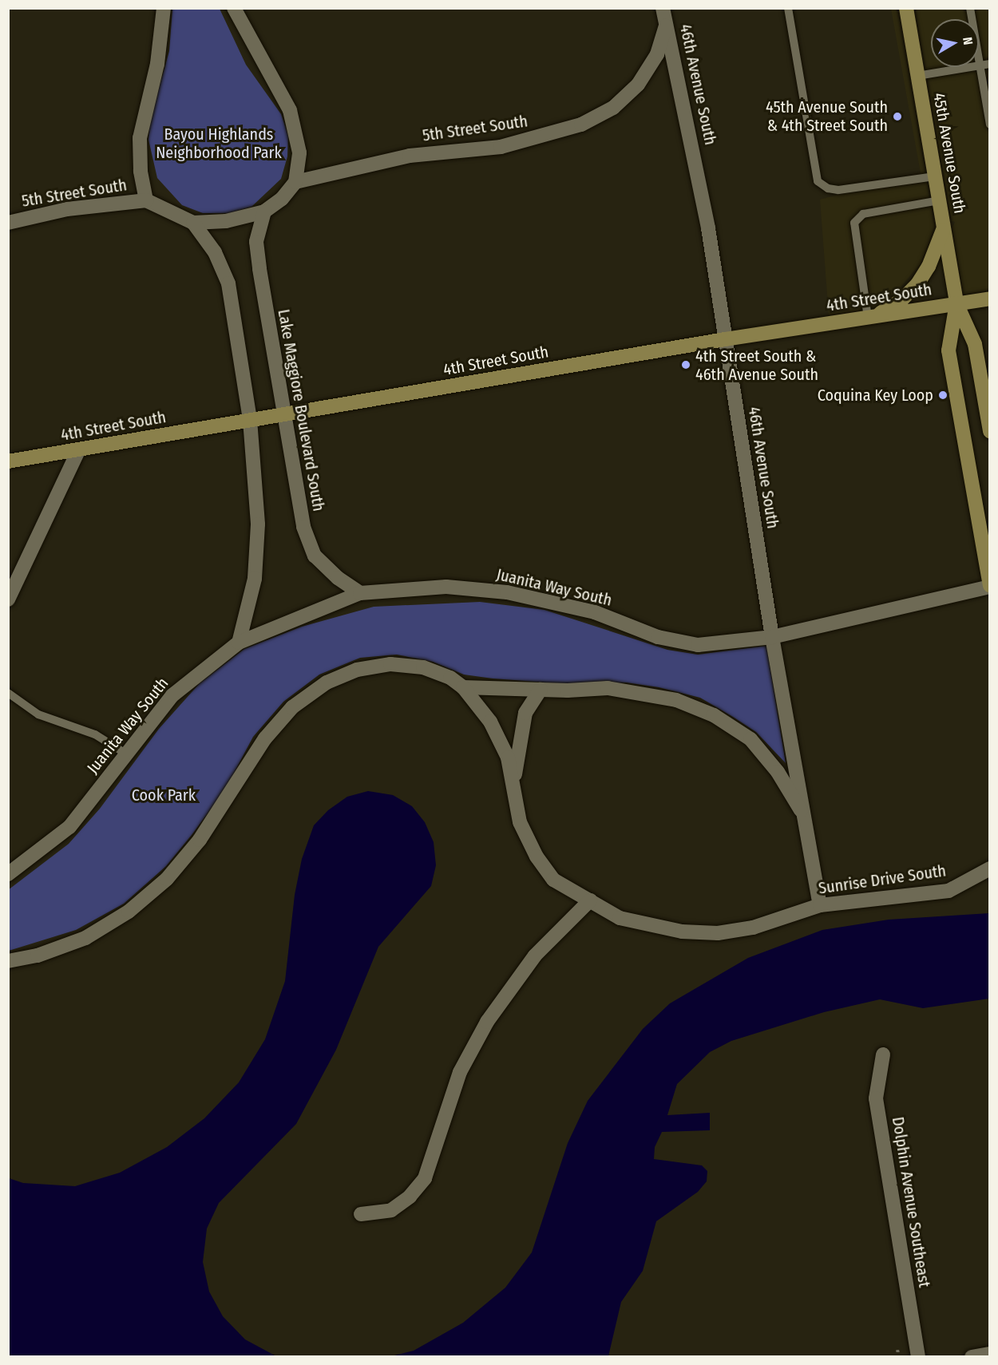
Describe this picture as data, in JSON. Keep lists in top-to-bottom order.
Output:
{
  "streets": {
    "street": [
      "46th Avenue South",
      "5th Street South",
      "45th Avenue South",
      "4th Street South",
      "Lake Maggiore Boulevard South",
      "Juanita Way South",
      "Sunrise Drive South",
      "Dolphin Avenue Southeast"
    ]
  },
  "crossings": [
    ["46th Avenue South", "5th Street South"],
    ["46th Avenue South", "4th Street South"],
    ["46th Avenue South", "Juanita Way South"],
    ["46th Avenue South", "Sunrise Drive South"],
    ["45th Avenue South", "4th Street South"],
    ["45th Avenue South", "Juanita Way South"],
    ["4th Street South", "Lake Maggiore Boulevard South"],
    ["Lake Maggiore Boulevard South", "Juanita Way South"]
  ],
  "parks": ["Bayou Highlands Neighborhood Park", "Cook Park"],
  "places": ["45th Avenue South & 4th Street South", "4th Street South & 46th Avenue South", "Coquina Key Loop"],
  "north": "right"
}
